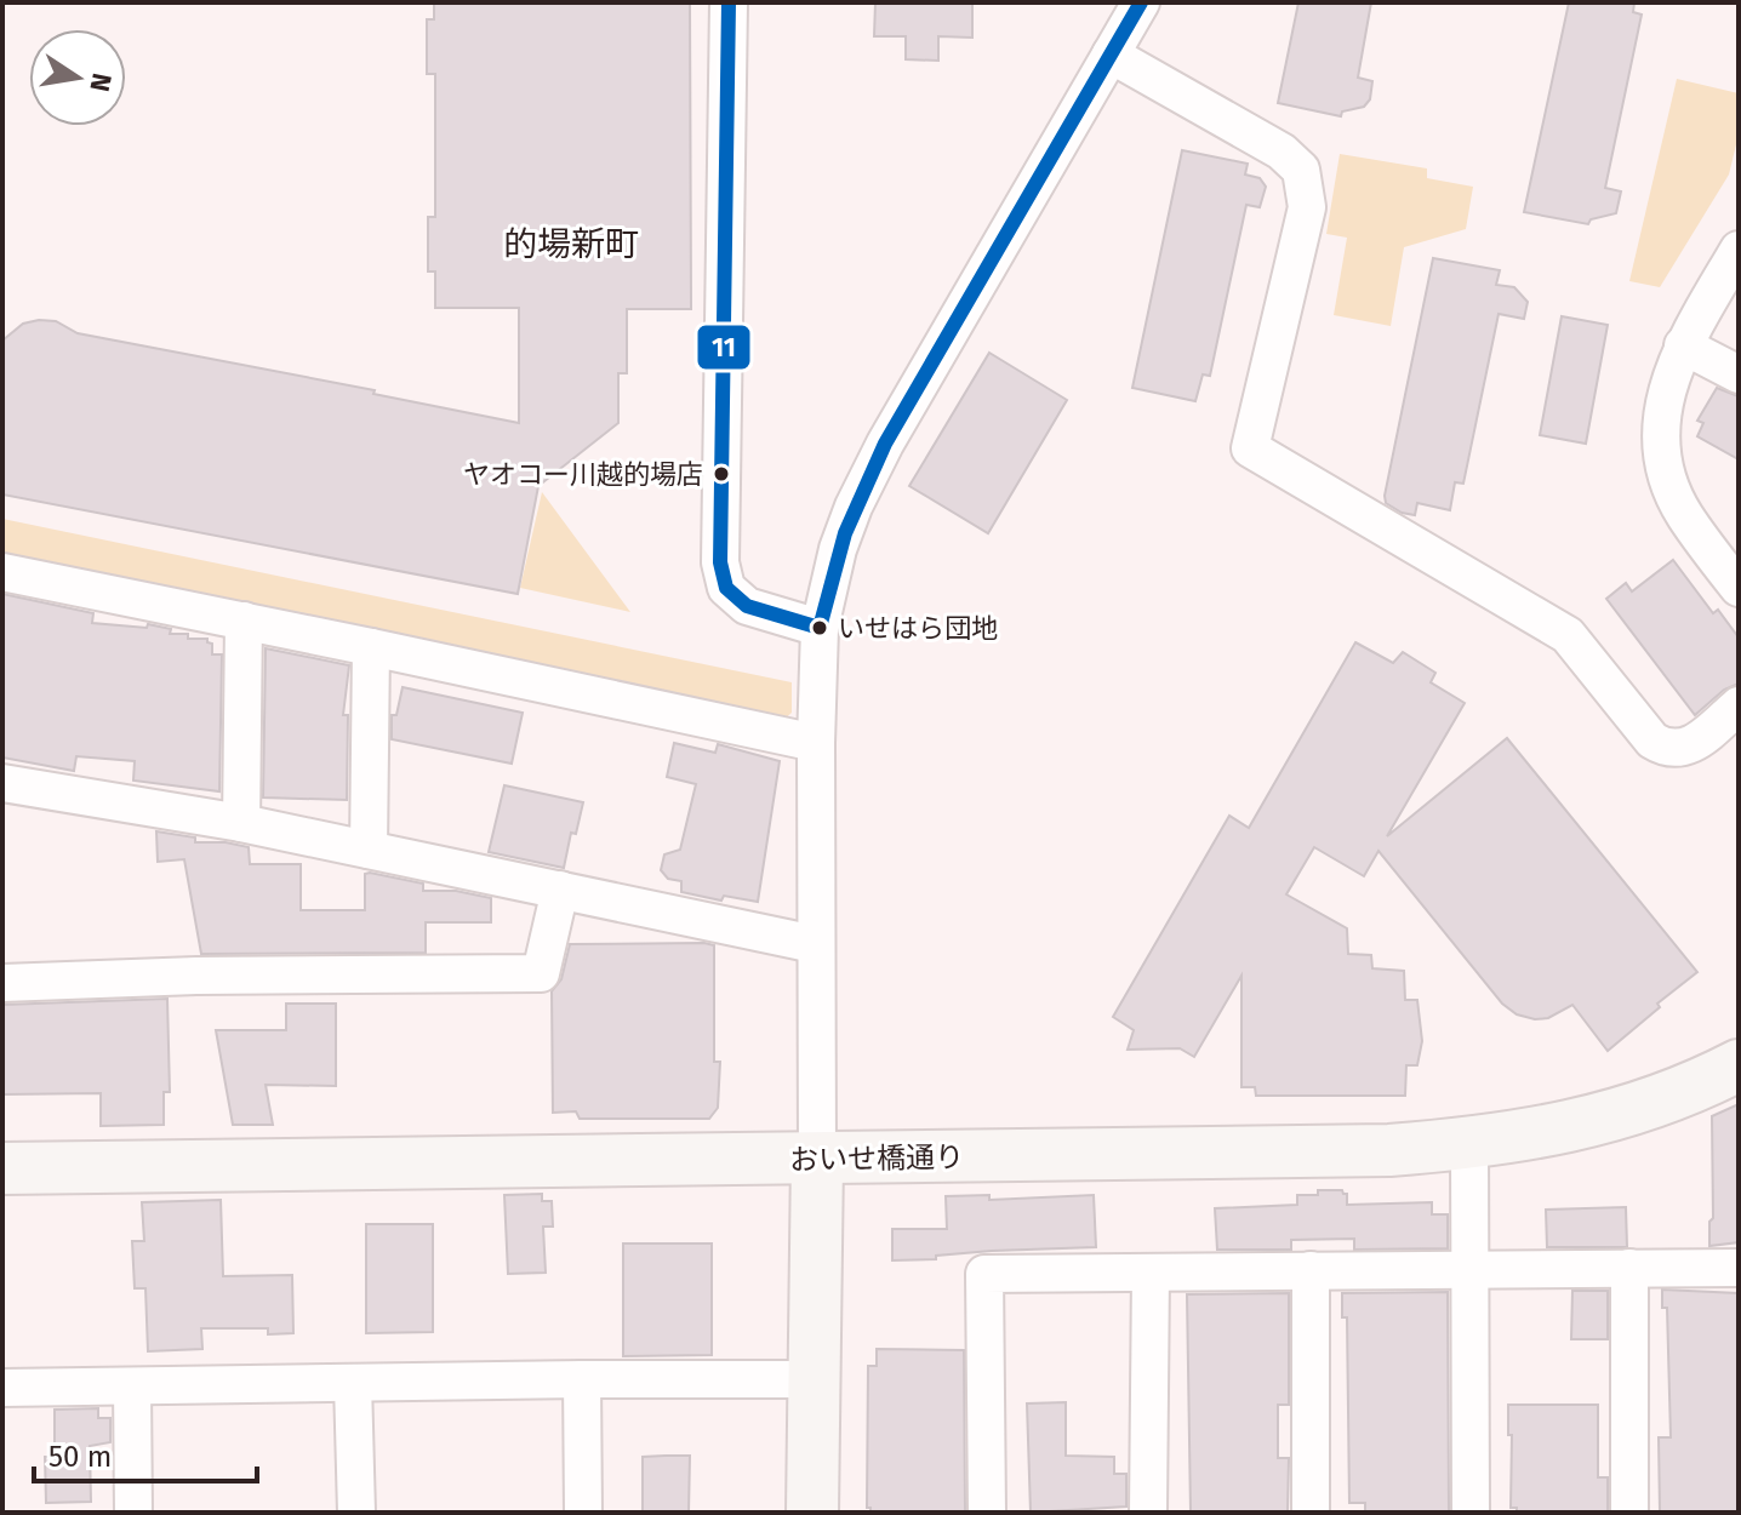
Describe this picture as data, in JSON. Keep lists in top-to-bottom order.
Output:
{
  "streets": {
    "street": ["おいせ橋通り"]
  },
  "districts": ["的場新町"],
  "places": ["ヤオコー川越的場店", "いせはら団地"],
  "lines": ["transit line 11"],
  "scale_bar": "50 m",
  "north": "right"
}
